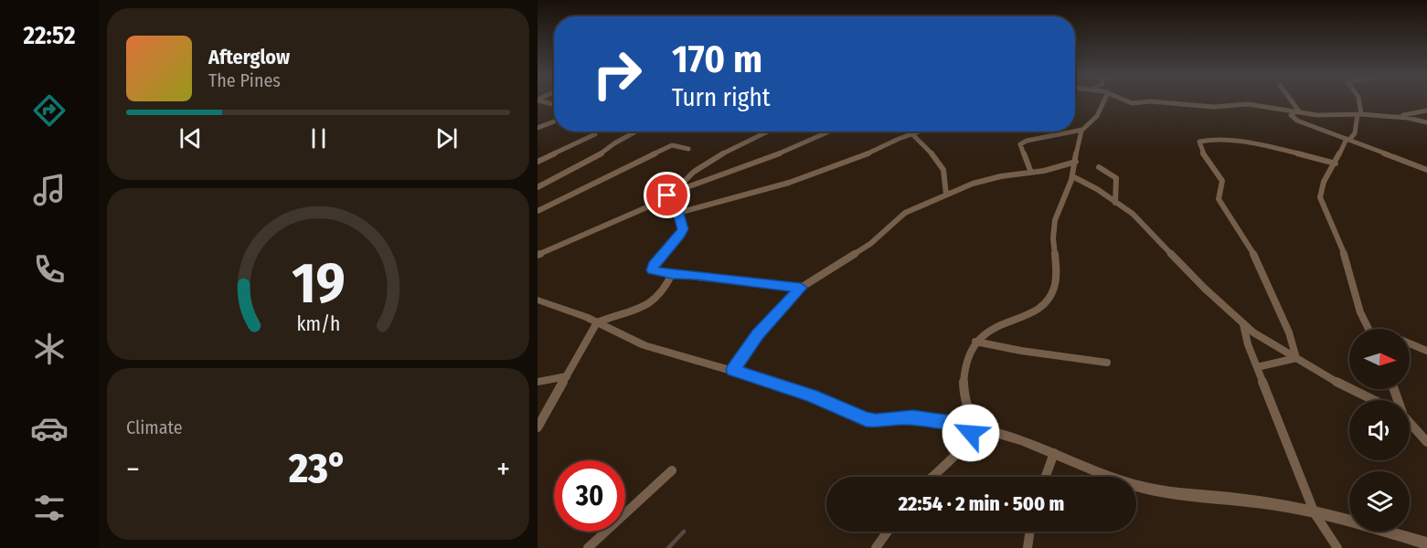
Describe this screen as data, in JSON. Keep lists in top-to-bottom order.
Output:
{
  "north": "right",
  "page": {
    "tabs": "22:52",
    "turn": ["170 m", "Turn right"],
    "song": ["Afterglow", "The Pines"],
    "tile": "Climate",
    "heat": ["−", "23°", "+"],
    "limit": "30",
    "trip": "22:54 · 2 min · 500 m",
    "gauge": ["19", "km/h"]
  }
}
